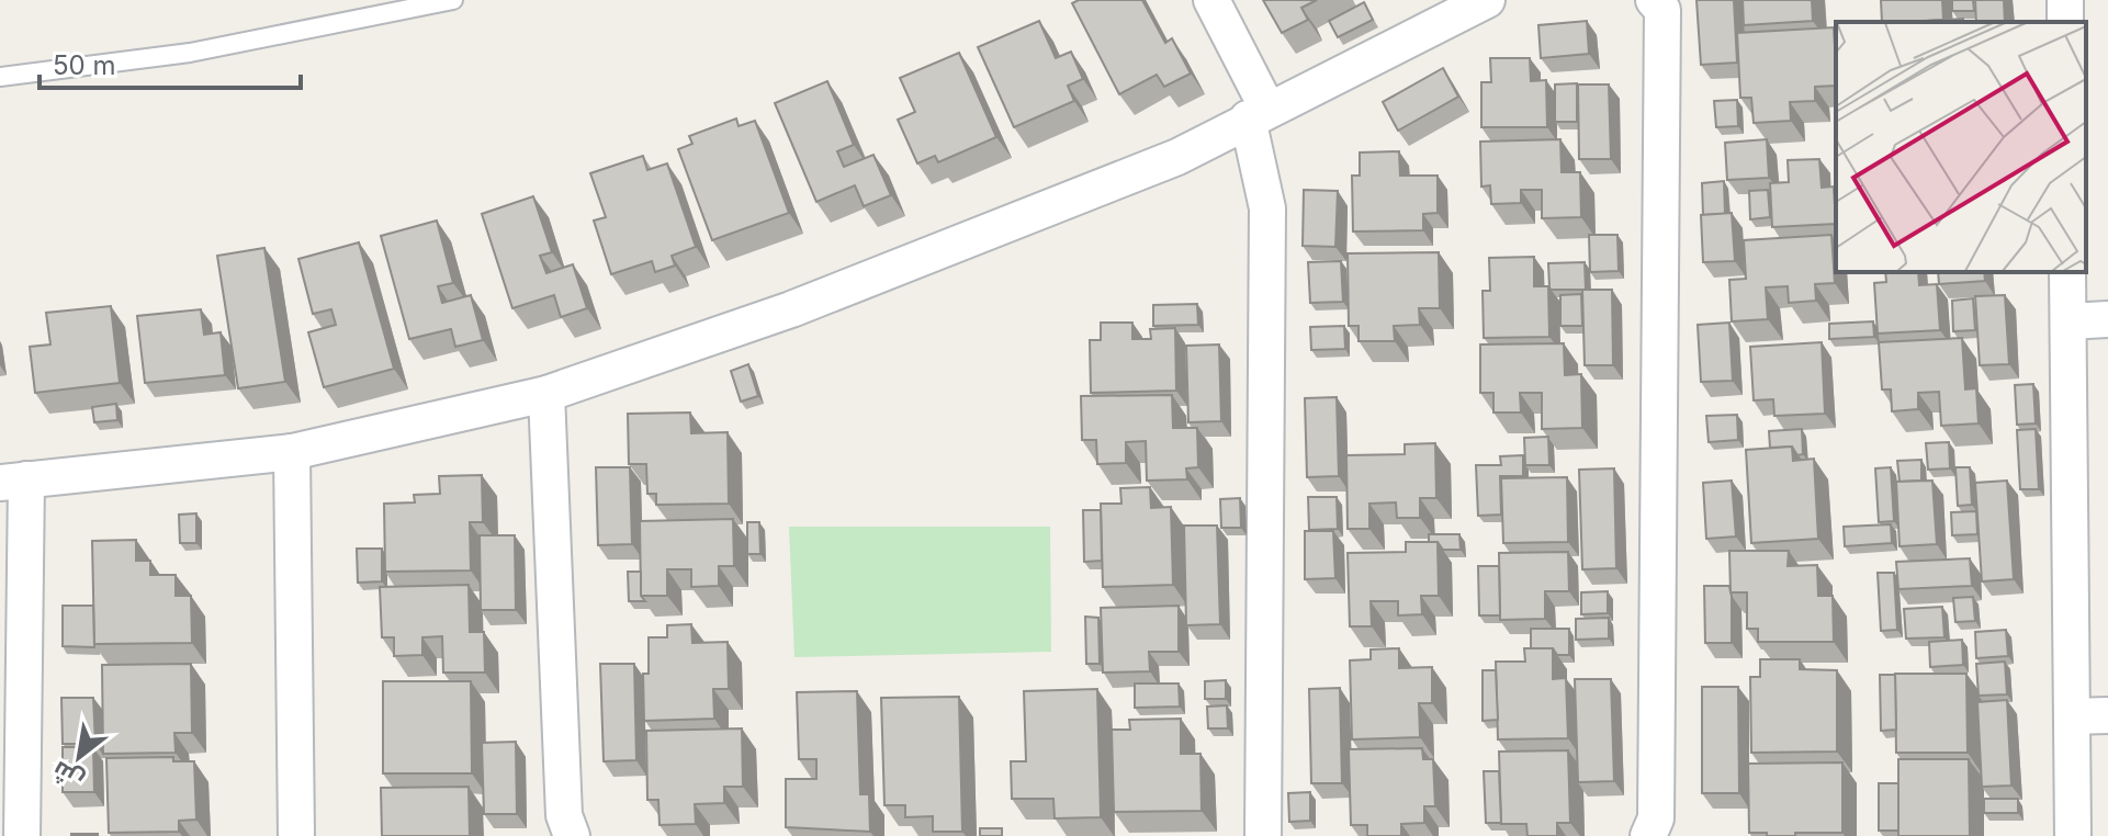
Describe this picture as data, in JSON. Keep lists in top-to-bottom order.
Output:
{
  "scale_bar": "50 m",
  "north": "bottom left"
}
